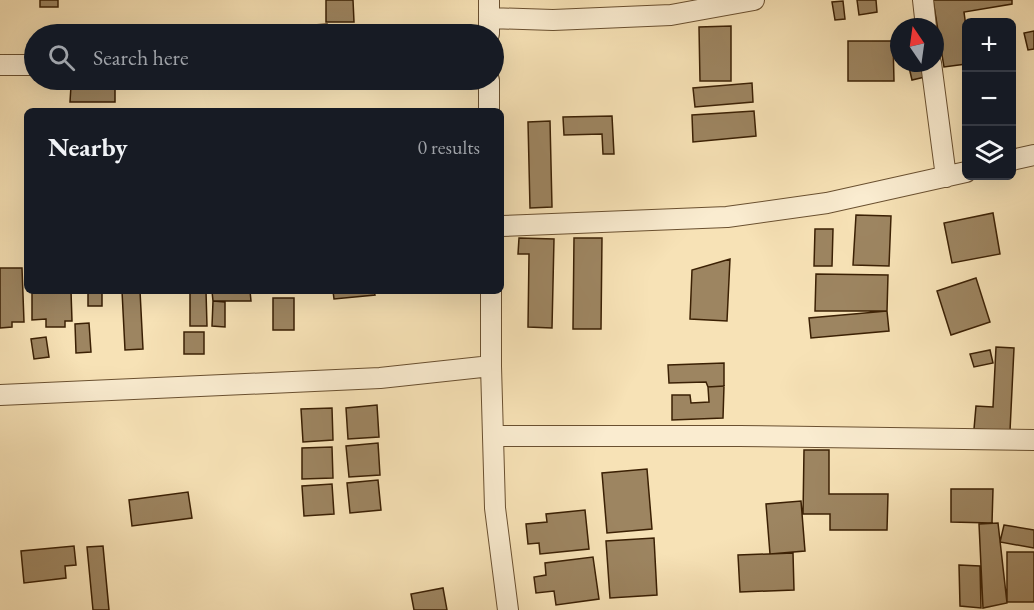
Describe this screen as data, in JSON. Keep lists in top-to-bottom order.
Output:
{
  "north": "top",
  "page": {
    "map_buttons": ["+", "−"],
    "search": "Search here",
    "heading": ["Nearby", "0 results"]
  }
}
